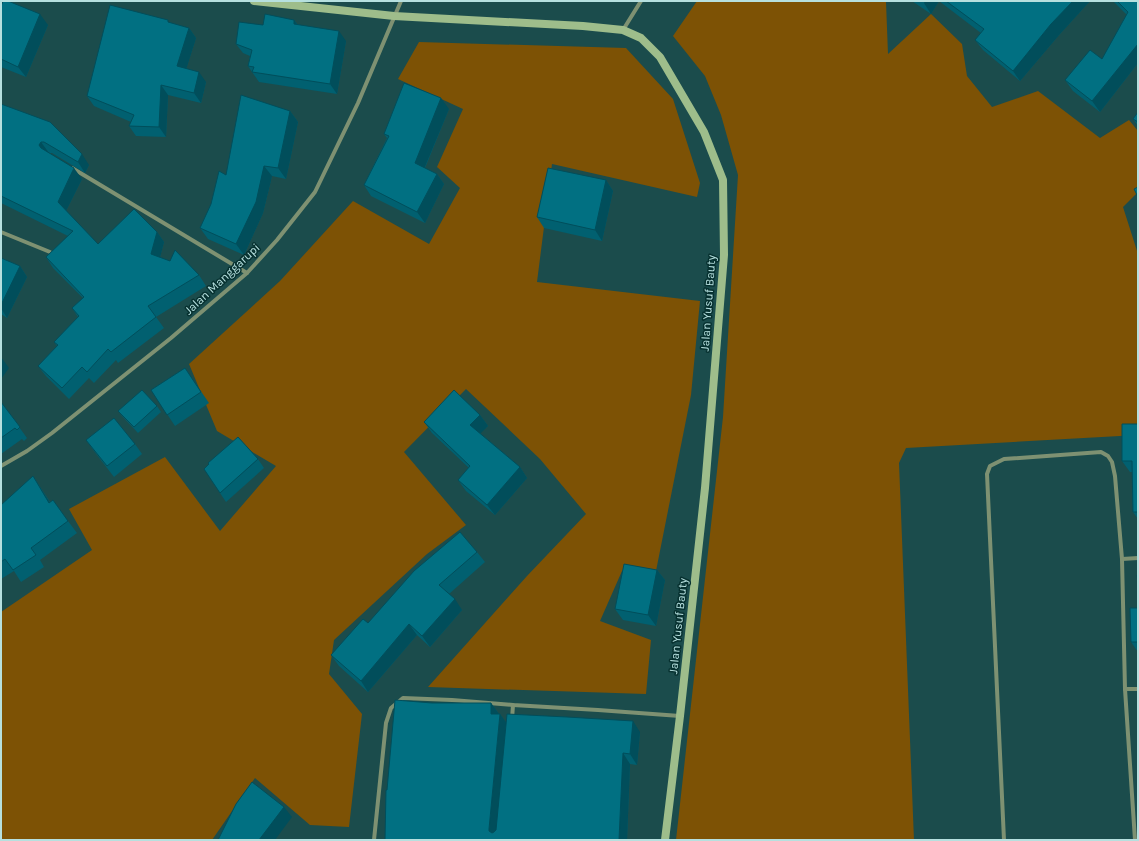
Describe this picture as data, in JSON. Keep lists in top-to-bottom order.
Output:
{
  "streets": {
    "street": ["Jalan Manggarupi", "Jalan Yusuf Bauty"]
  },
  "crossings": [
    ["Jalan Manggarupi", "Jalan Yusuf Bauty"]
  ]
}
